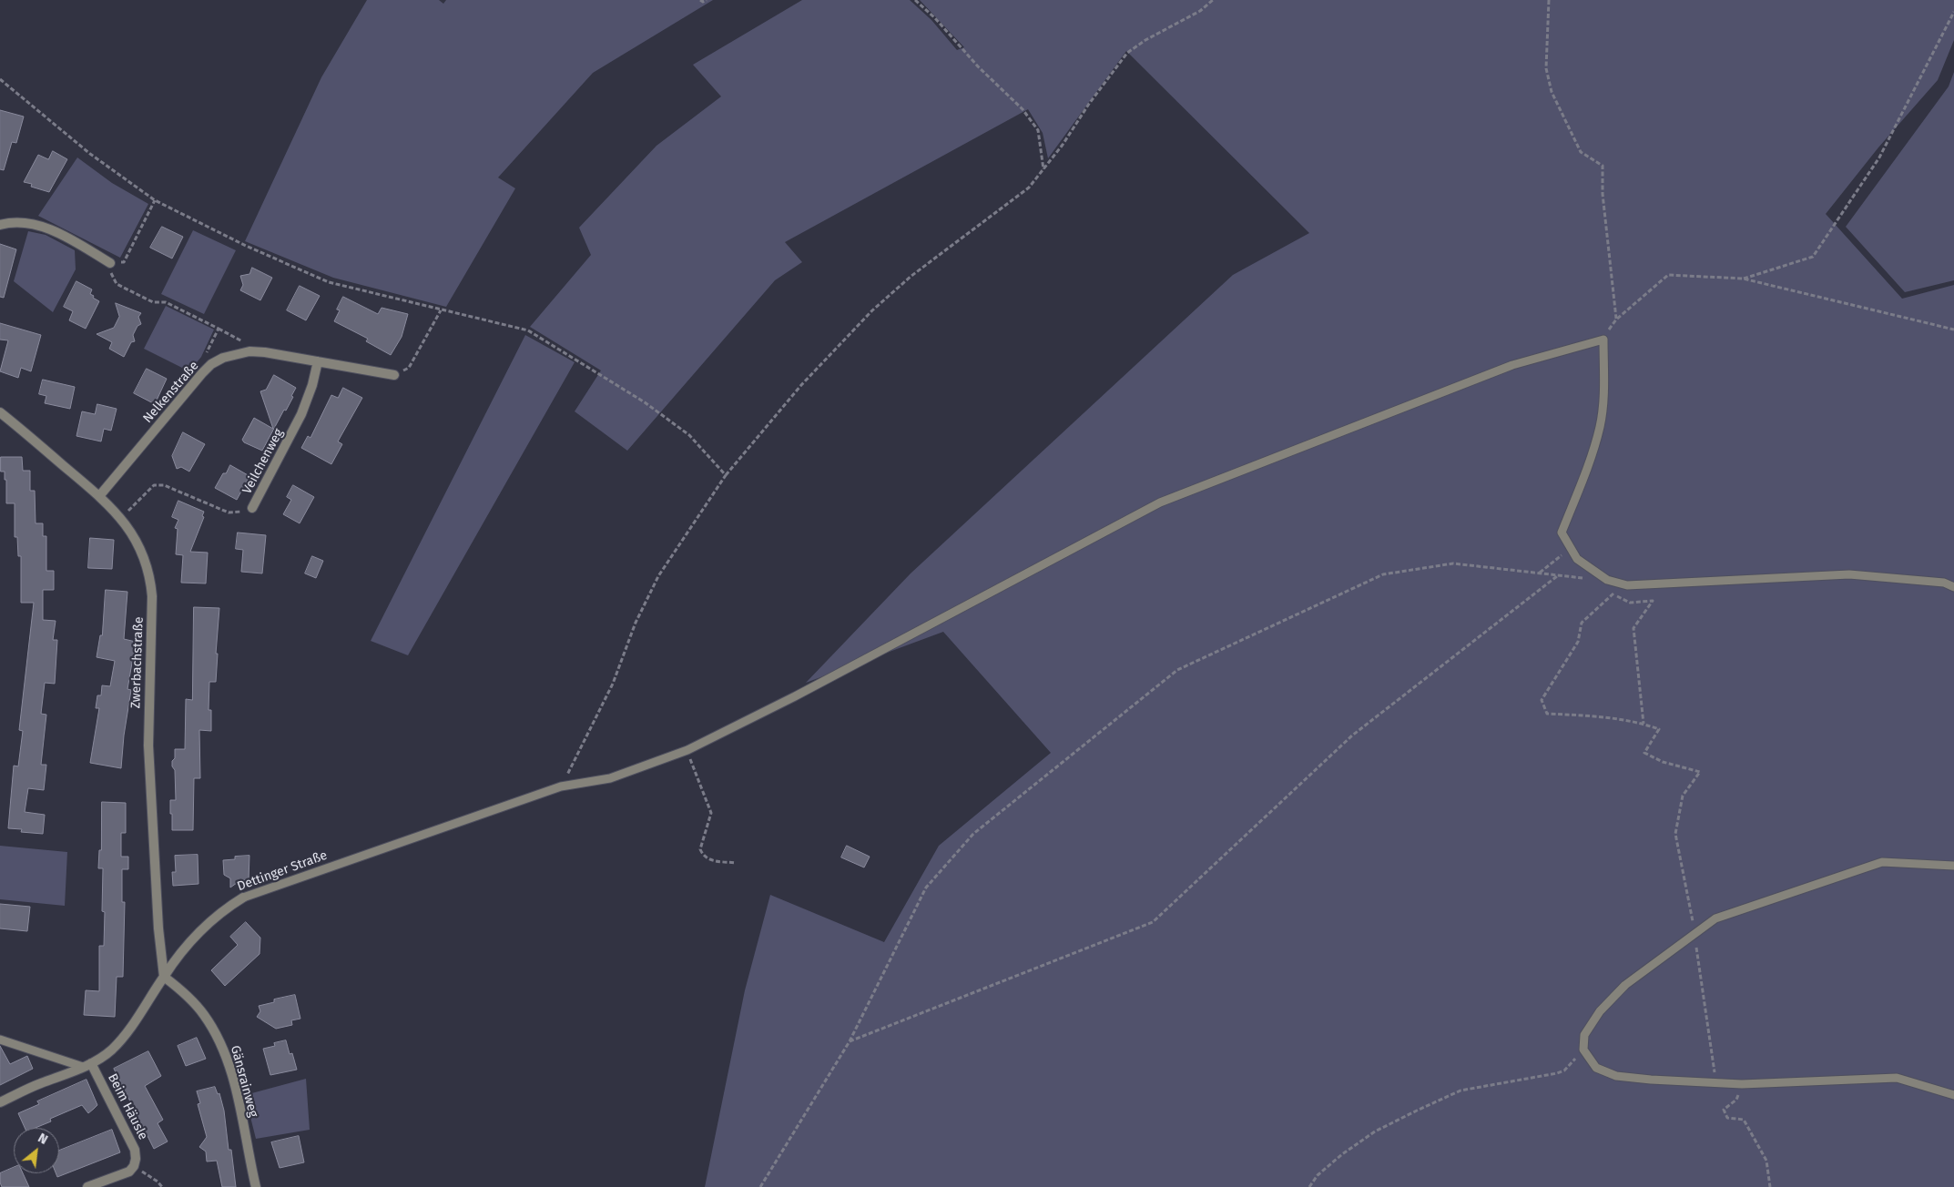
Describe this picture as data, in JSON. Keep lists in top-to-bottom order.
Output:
{
  "streets": {
    "street": [
      "Nelkenstraße",
      "Veilchenweg",
      "Zwerbachstraße",
      "Dettinger Straße",
      "Gänsrainweg",
      "Beim Häusle"
    ]
  },
  "crossings": [
    ["Nelkenstraße", "Veilchenweg"],
    ["Nelkenstraße", "Zwerbachstraße"],
    ["Veilchenweg", "Zwerbachstraße"],
    ["Zwerbachstraße", "Dettinger Straße"],
    ["Zwerbachstraße", "Gänsrainweg"],
    ["Dettinger Straße", "Gänsrainweg"],
    ["Dettinger Straße", "Beim Häusle"]
  ],
  "north": "top right"
}
